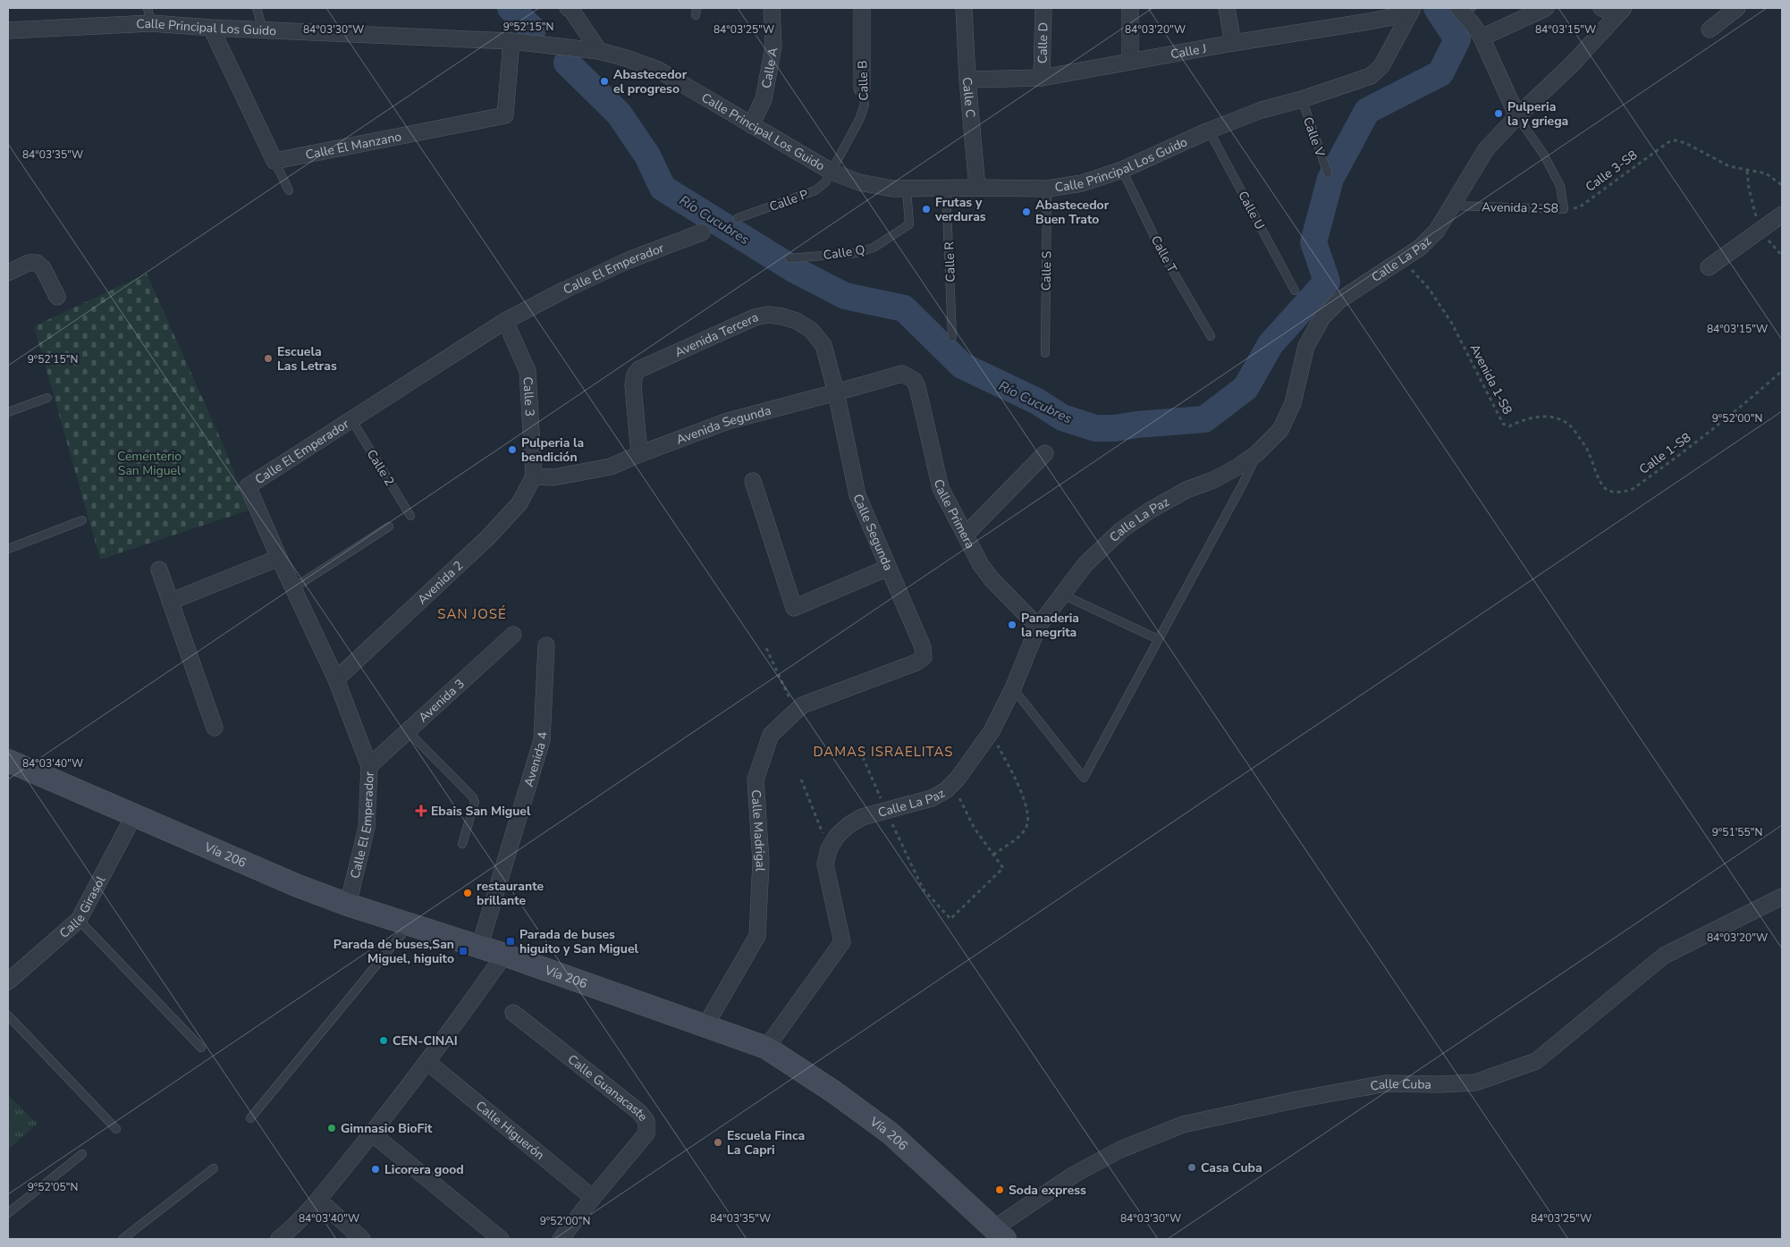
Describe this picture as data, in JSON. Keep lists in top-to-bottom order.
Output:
{
  "streets": {
    "main road": ["Vía 206"],
    "street": [
      "Calle Principal Los Guido",
      "Calle D",
      "Calle J",
      "Calle A",
      "Calle B",
      "Calle C",
      "Calle El Manzano",
      "Calle La Paz",
      "Calle El Emperador",
      "Avenida Tercera",
      "Calle 3",
      "Avenida Segunda",
      "Calle Primera",
      "Calle Segunda",
      "Avenida 2",
      "Avenida 3",
      "Avenida 4",
      "Calle Madrigal",
      "Calle Girasol",
      "Calle Cuba",
      "Calle Guanacaste",
      "Calle Higuerón"
    ],
    "lane": [
      "Calle V",
      "Calle P",
      "Avenida 2-S8",
      "Calle U",
      "Calle Q",
      "Calle T",
      "Calle R",
      "Calle S",
      "Calle 2"
    ],
    "path": ["Calle 3-S8", "Avenida 1-S8", "Calle 1-S8"]
  },
  "crossings": [
    ["Calle Principal Los Guido", "Calle J"],
    ["Calle Principal Los Guido", "Calle A"],
    ["Calle Principal Los Guido", "Calle B"],
    ["Calle Principal Los Guido", "Calle C"],
    ["Calle Principal Los Guido", "Calle V"],
    ["Calle Principal Los Guido", "Calle El Manzano"],
    ["Calle Principal Los Guido", "Calle P"],
    ["Calle Principal Los Guido", "Calle U"],
    ["Calle Principal Los Guido", "Calle Q"],
    ["Calle Principal Los Guido", "Calle T"],
    ["Calle Principal Los Guido", "Calle R"],
    ["Calle Principal Los Guido", "Calle S"],
    ["Calle D", "Calle J"],
    ["Calle J", "Calle C"],
    ["Calle B", "Calle P"],
    ["Calle 3-S8", "Avenida 2-S8"],
    ["Avenida 2-S8", "Calle La Paz"],
    ["Calle La Paz", "Avenida 1-S8"],
    ["Calle La Paz", "Calle Primera"],
    ["Calle La Paz", "Vía 206"],
    ["Calle El Emperador", "Calle 3"],
    ["Calle El Emperador", "Calle 2"],
    ["Calle El Emperador", "Avenida 2"],
    ["Calle El Emperador", "Avenida 3"],
    ["Calle El Emperador", "Vía 206"],
    ["Avenida Tercera", "Avenida Segunda"],
    ["Avenida Tercera", "Calle Segunda"],
    ["Avenida 1-S8", "Calle 1-S8"],
    ["Calle 3", "Avenida Segunda"],
    ["Calle 3", "Avenida 2"],
    ["Avenida Segunda", "Calle Primera"],
    ["Avenida Segunda", "Calle Segunda"],
    ["Avenida Segunda", "Avenida 2"],
    ["Calle Segunda", "Calle Madrigal"],
    ["Avenida 4", "Vía 206"],
    ["Calle Madrigal", "Vía 206"],
    ["Vía 206", "Calle Girasol"],
    ["Vía 206", "Calle Cuba"],
    ["Calle Guanacaste", "Calle Higuerón"]
  ],
  "districts": ["SAN JOSÉ", "DAMAS ISRAELITAS"],
  "water": ["Río Cucubres"],
  "parks": ["Cementerio San Miguel"],
  "places": {
    "other": [
      "Abastecedor el progreso",
      "Pulperia la y griega",
      "Frutas y verduras",
      "Abastecedor Buen Trato",
      "Escuela Las Letras",
      "Pulperia la bendición",
      "Panaderia la negrita",
      "restaurante brillante",
      "CEN-CINAI",
      "Gimnasio BioFit",
      "Escuela Finca La Capri",
      "Casa Cuba",
      "Licorera good",
      "Soda express"
    ],
    "health": ["Ebais San Miguel"],
    "transit": ["Parada de buses higuito y San Miguel", "Parada de buses,San Miguel, higuito"]
  },
  "coordinates": [
    "9°52'15\"N",
    "84°03'30\"W",
    "84°03'25\"W",
    "84°03'20\"W",
    "84°03'15\"W",
    "84°03'35\"W",
    "9°52'00\"N",
    "84°03'40\"W",
    "9°51'55\"N",
    "9°52'05\"N"
  ]
}
